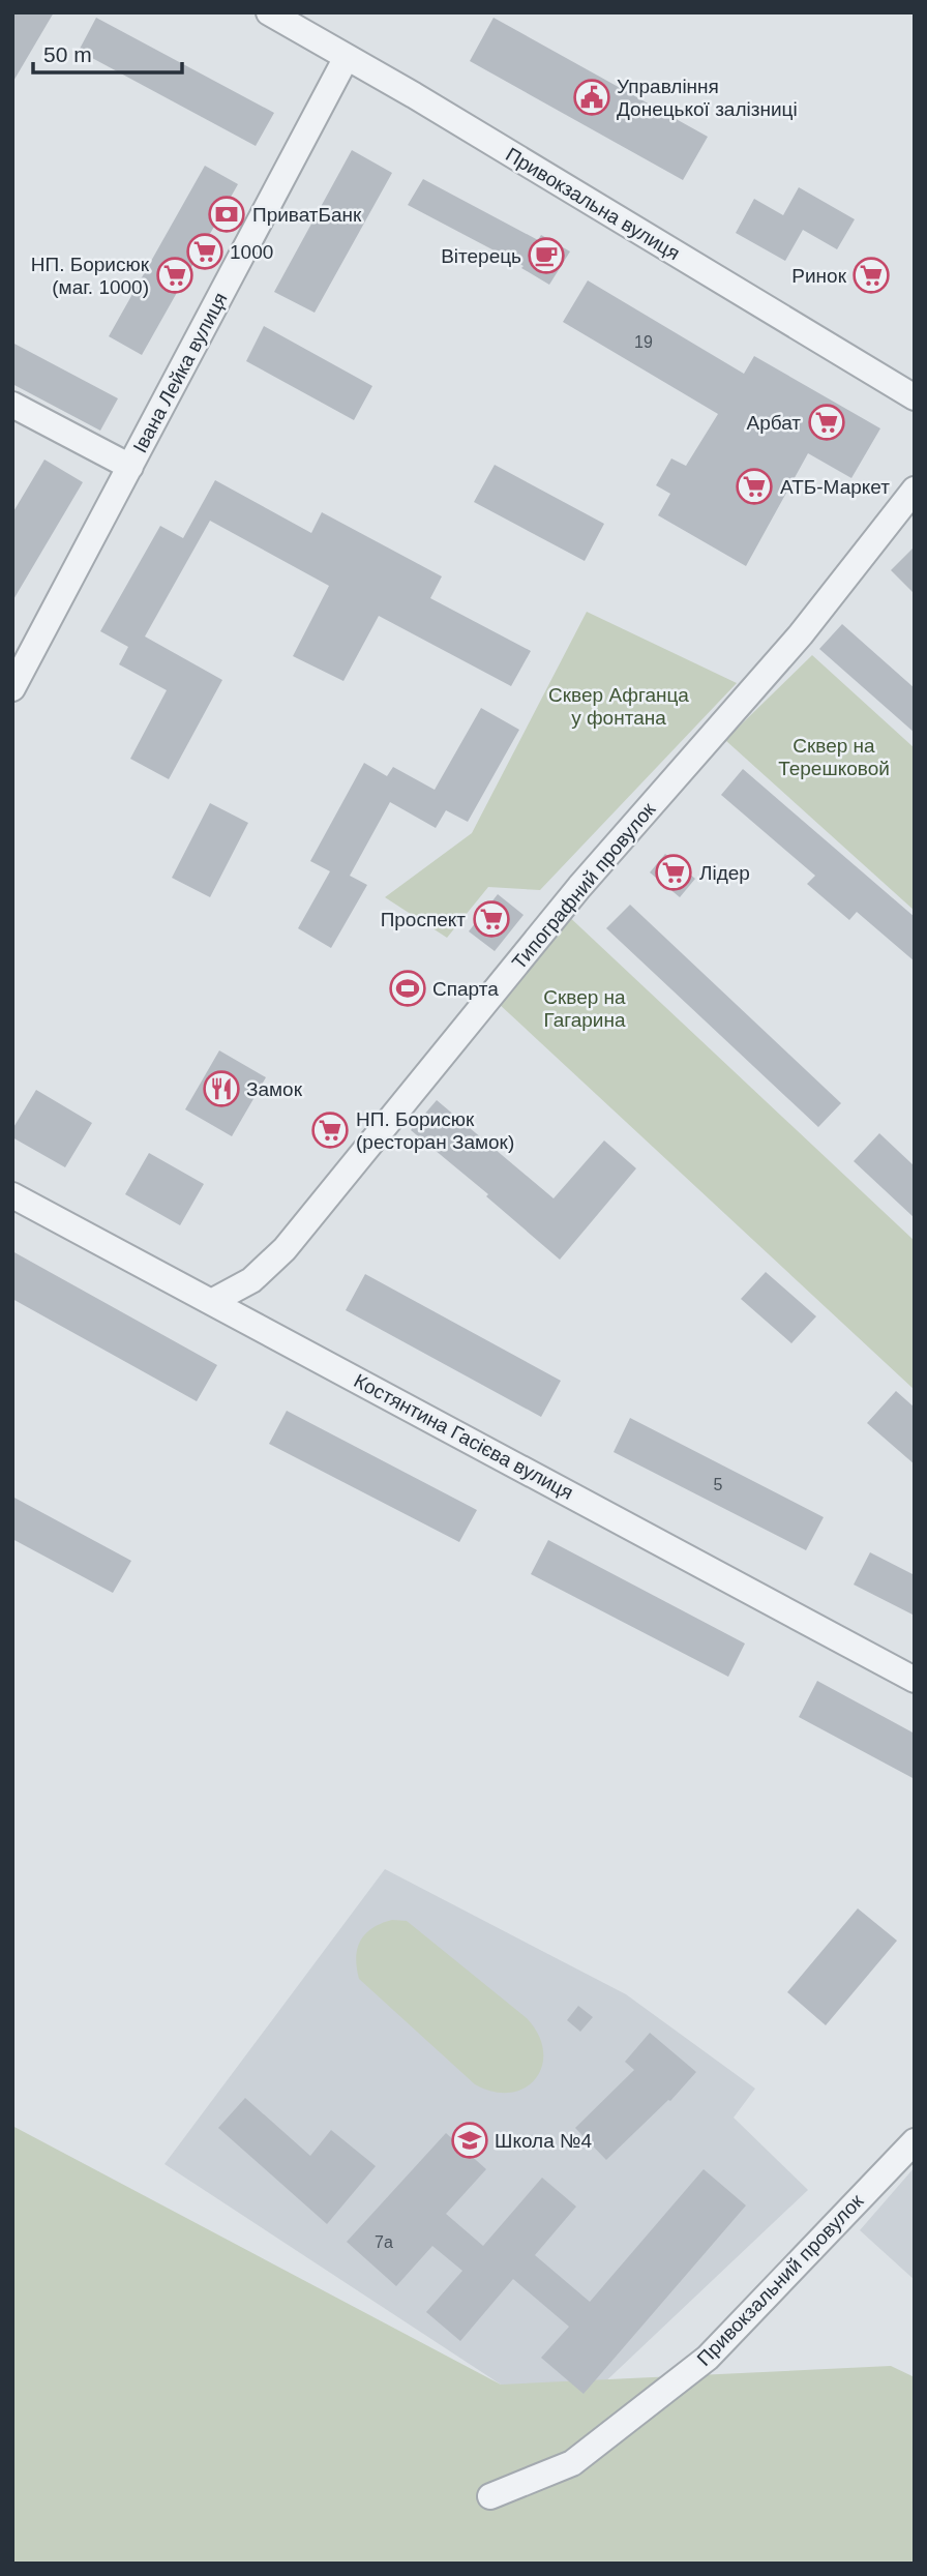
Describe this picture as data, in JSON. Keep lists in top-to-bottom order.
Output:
{
  "streets": {
    "street": [
      "Привокзальна вулиця",
      "Івана Лейка вулиця",
      "Типографний провулок",
      "Костянтина Гасієва вулиця",
      "Привокзальний провулок"
    ]
  },
  "crossings": [
    ["Привокзальна вулиця", "Івана Лейка вулиця"],
    ["Типографний провулок", "Костянтина Гасієва вулиця"]
  ],
  "parks": ["Сквер Афганца у фонтана", "Сквер на Терешковой", "Сквер на Гагарина"],
  "places": {
    "public building": ["Управління Донецької залізниці"],
    "bank": ["ПриватБанк"],
    "supermarket": [
      "1000",
      "НП. Борисюк (маг. 1000)",
      "Ринок",
      "Арбат",
      "АТБ-Маркет",
      "Лідер",
      "Проспект",
      "НП. Борисюк (ресторан Замок)"
    ],
    "cafe": ["Вітерець"],
    "sports": ["Спарта"],
    "restaurant": ["Замок"],
    "school or university": ["Школа №4"]
  },
  "house_numbers": ["19", "5", "7а"],
  "scale_bar": "50 m"
}
